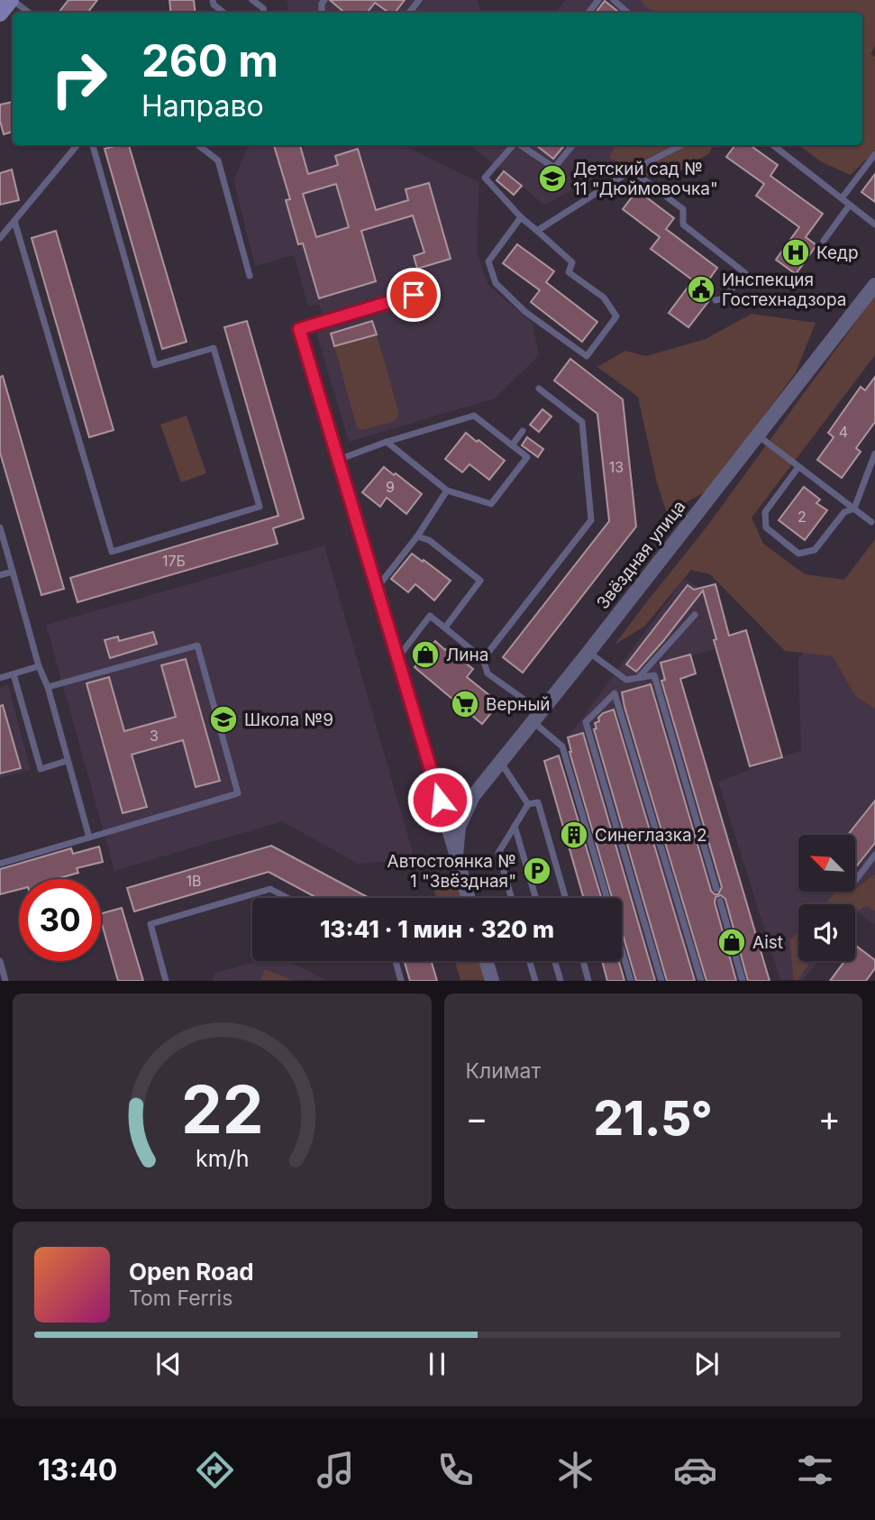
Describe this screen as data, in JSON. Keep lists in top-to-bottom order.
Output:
{
  "streets": {
    "street": ["Звёздная улица"]
  },
  "places": {
    "school or university": ["Детский сад № 11 \"Дюймовочка\"", "Школа №9"],
    "hospital": ["Кедр"],
    "public building": ["Инспекция Гостехнадзора"],
    "shop": ["Лина", "Aist"],
    "supermarket": ["Верный"],
    "building": ["Синеглазка 2"],
    "parking": ["Автостоянка № 1 \"Звёздная\""]
  },
  "house_numbers": [
    "4",
    "13",
    "9",
    "2",
    "17Б",
    "3",
    "1В"
  ],
  "north": "top left",
  "page": {
    "turn": ["260 m", "Направо"],
    "limit": "30",
    "trip": "13:41 · 1 мин · 320 m",
    "tile": "Климат",
    "heat": ["−", "21.5°", "+"],
    "song": ["Open Road", "Tom Ferris"],
    "tabs": "13:40",
    "gauge": ["22", "km/h"]
  }
}
